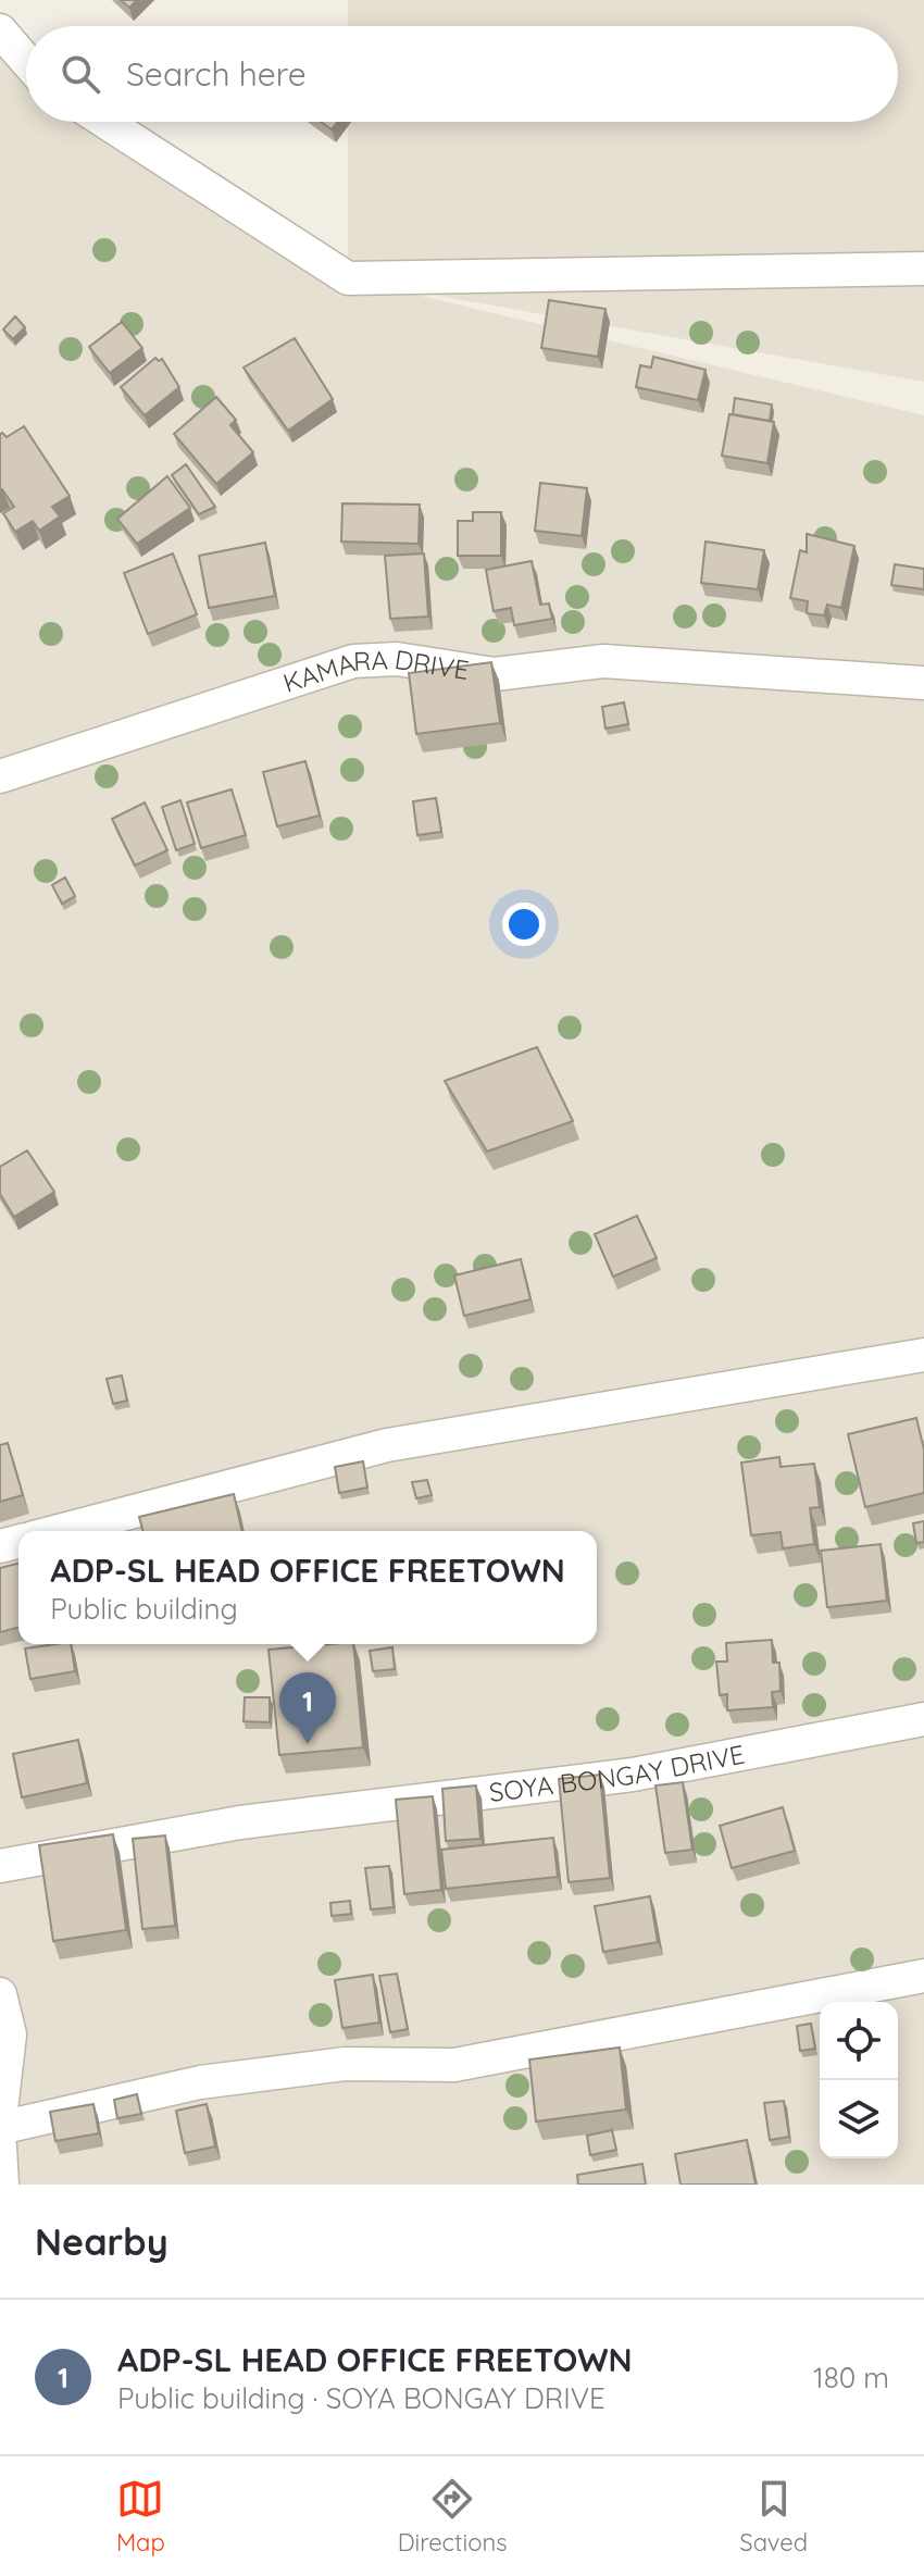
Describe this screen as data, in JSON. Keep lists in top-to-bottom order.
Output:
{
  "streets": {
    "street": ["KAMARA DRIVE", "SOYA BONGAY DRIVE"]
  },
  "page": {
    "search": "Search here",
    "popup": ["ADP-SL HEAD OFFICE FREETOWN", "Public building"],
    "pins": "1",
    "heading": "Nearby",
    "list": [
      {
        "mark": "1",
        "name": "ADP-SL HEAD OFFICE FREETOWN",
        "note": "Public building · SOYA BONGAY DRIVE",
        "value": "180 m"
      }
    ],
    "nav": ["Map", "Directions", "Saved"]
  }
}
